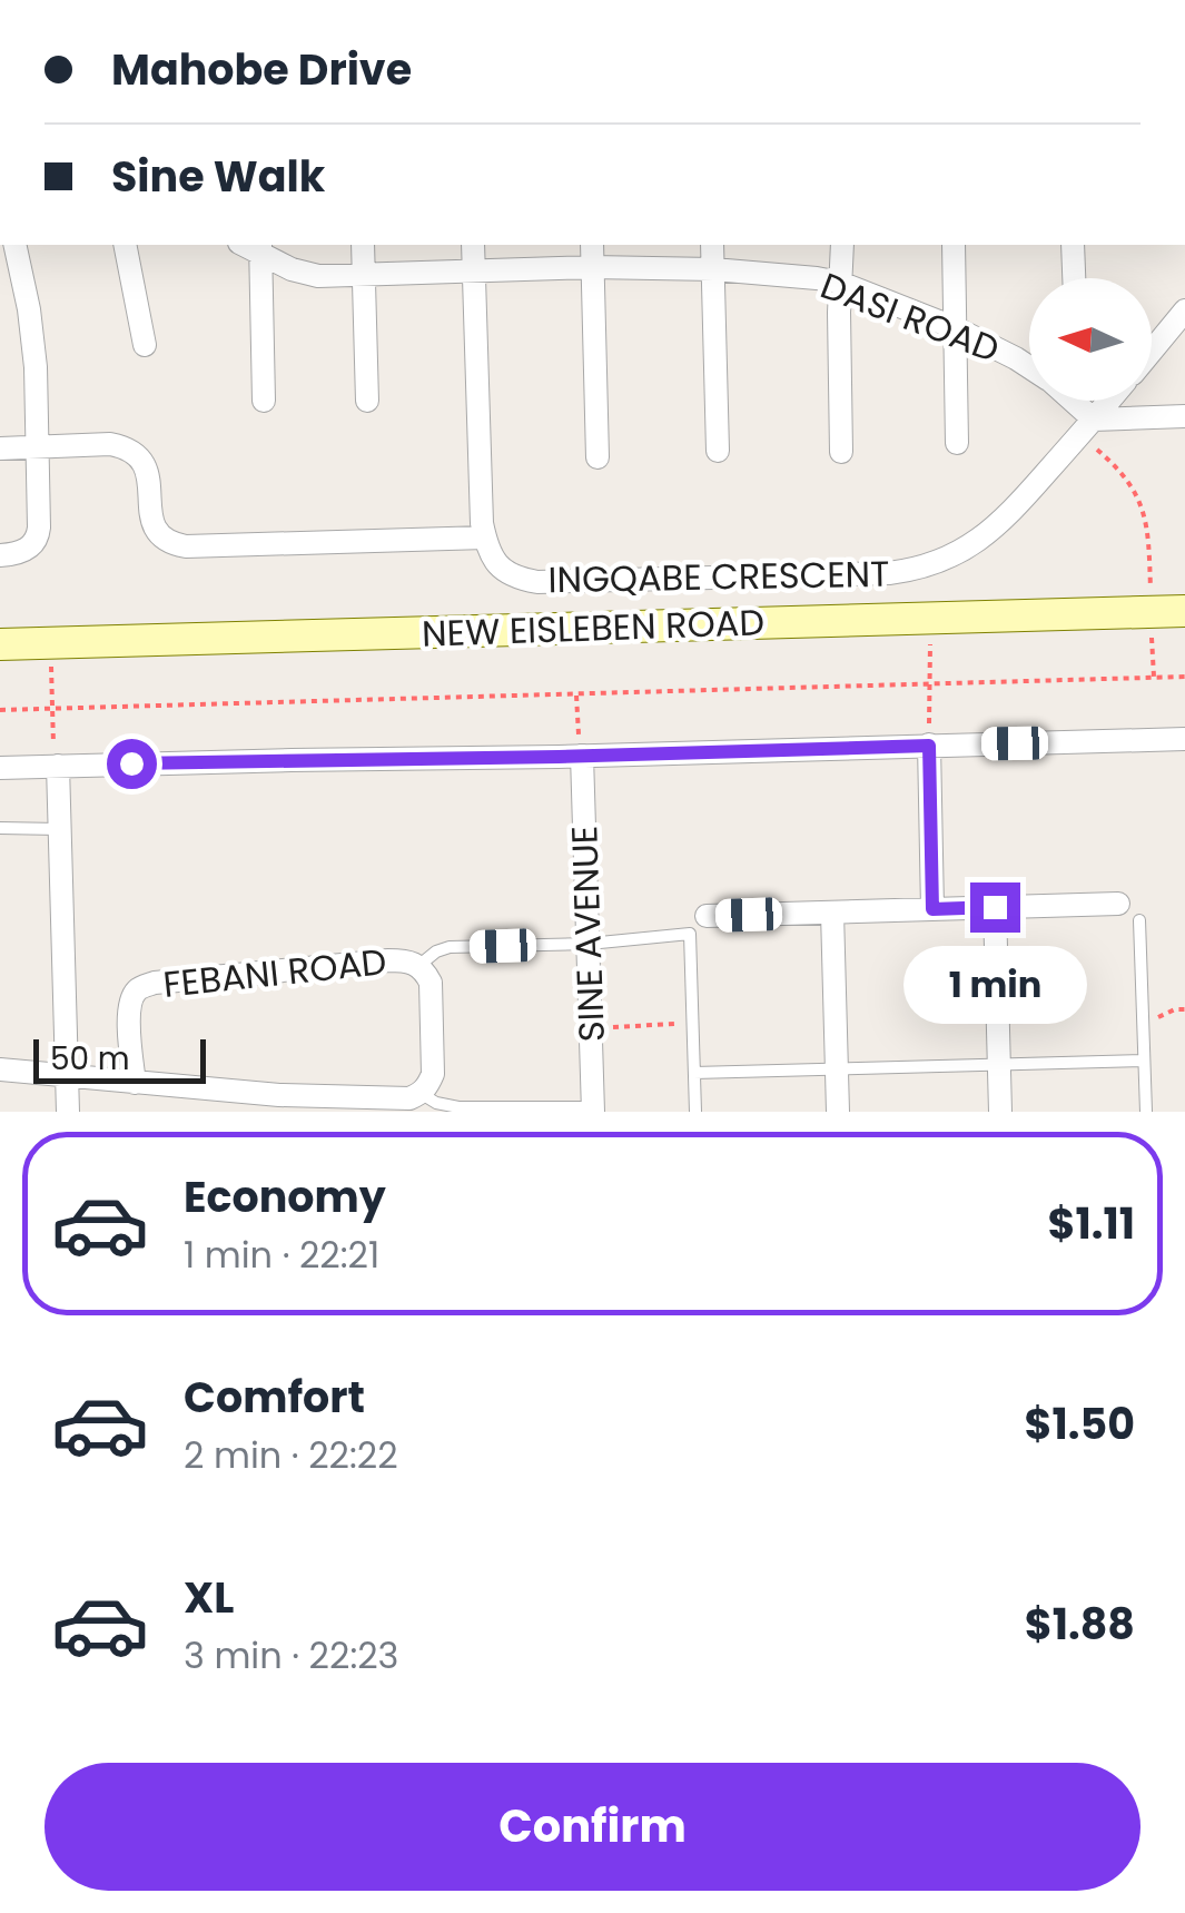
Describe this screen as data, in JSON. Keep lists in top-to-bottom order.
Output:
{
  "streets": {
    "main road": ["NEW EISLEBEN ROAD"],
    "street": [
      "DASI ROAD",
      "INGQABE CRESCENT",
      "SINE AVENUE",
      "FEBANI ROAD"
    ]
  },
  "crossings": [
    ["DASI ROAD", "INGQABE CRESCENT"]
  ],
  "scale_bar": "50 m",
  "north": "left",
  "page": {
    "banner": ["Mahobe Drive", "Sine Walk"],
    "bubble": "1 min",
    "scale": "50 m",
    "list": [
      {
        "name": "Economy",
        "note": "1 min · 22:21",
        "value": "$1.11"
      },
      {
        "name": "Comfort",
        "note": "2 min · 22:22",
        "value": "$1.50"
      },
      {
        "name": "XL",
        "note": "3 min · 22:23",
        "value": "$1.88"
      }
    ],
    "buttons": "Confirm"
  }
}
